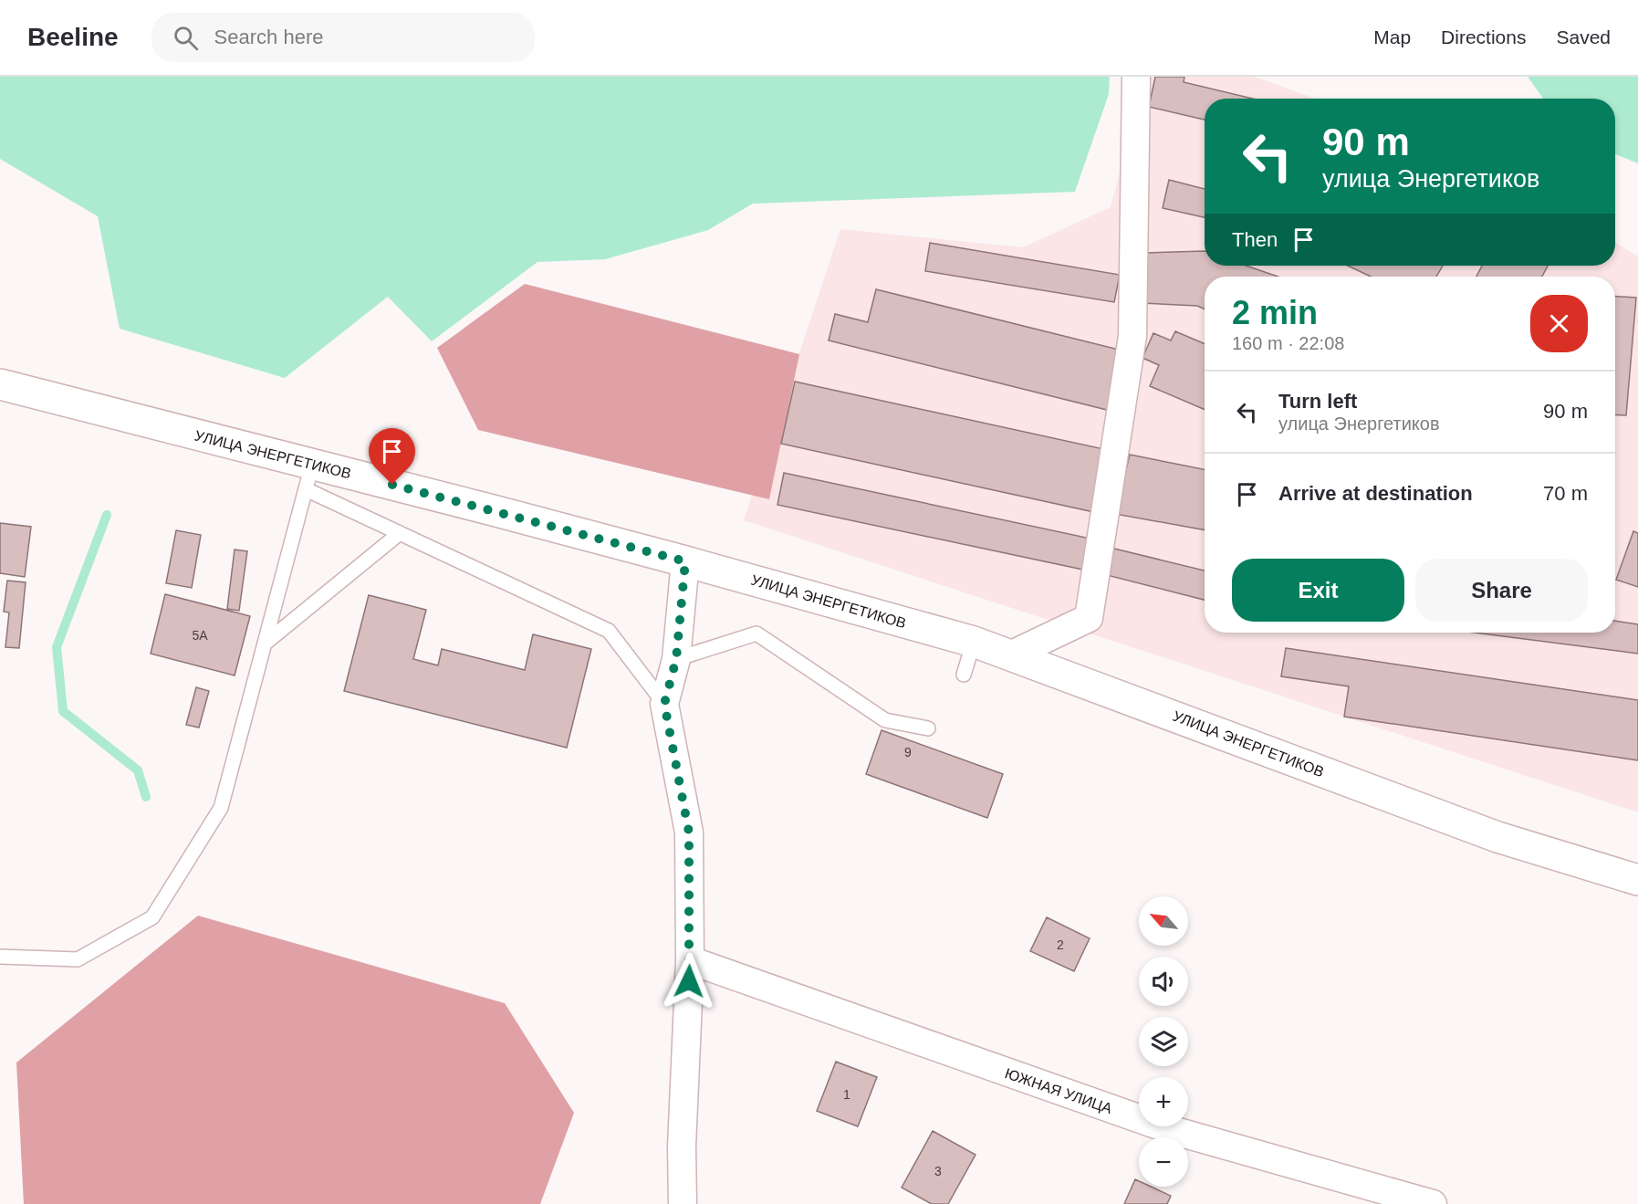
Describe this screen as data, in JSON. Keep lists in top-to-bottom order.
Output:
{
  "streets": {
    "main road": ["УЛИЦА ЭНЕРГЕТИКОВ"],
    "street": ["ЮЖНАЯ УЛИЦА"]
  },
  "house_numbers": [
    "5А",
    "9",
    "2",
    "1",
    "3"
  ],
  "north": "top left",
  "page": {
    "header": "Beeline",
    "search": "Search here",
    "nav": ["Map", "Directions", "Saved"],
    "turn": ["90 m", "улица Энергетиков"],
    "then": "Then",
    "heading": ["2 min", "160 m · 22:08"],
    "list": [
      {
        "name": "Turn left",
        "note": "улица Энергетиков",
        "value": "90 m"
      },
      {
        "name": "Arrive at destination",
        "value": "70 m"
      }
    ],
    "buttons": ["Exit", "Share"],
    "map_buttons": ["+", "−"]
  }
}
